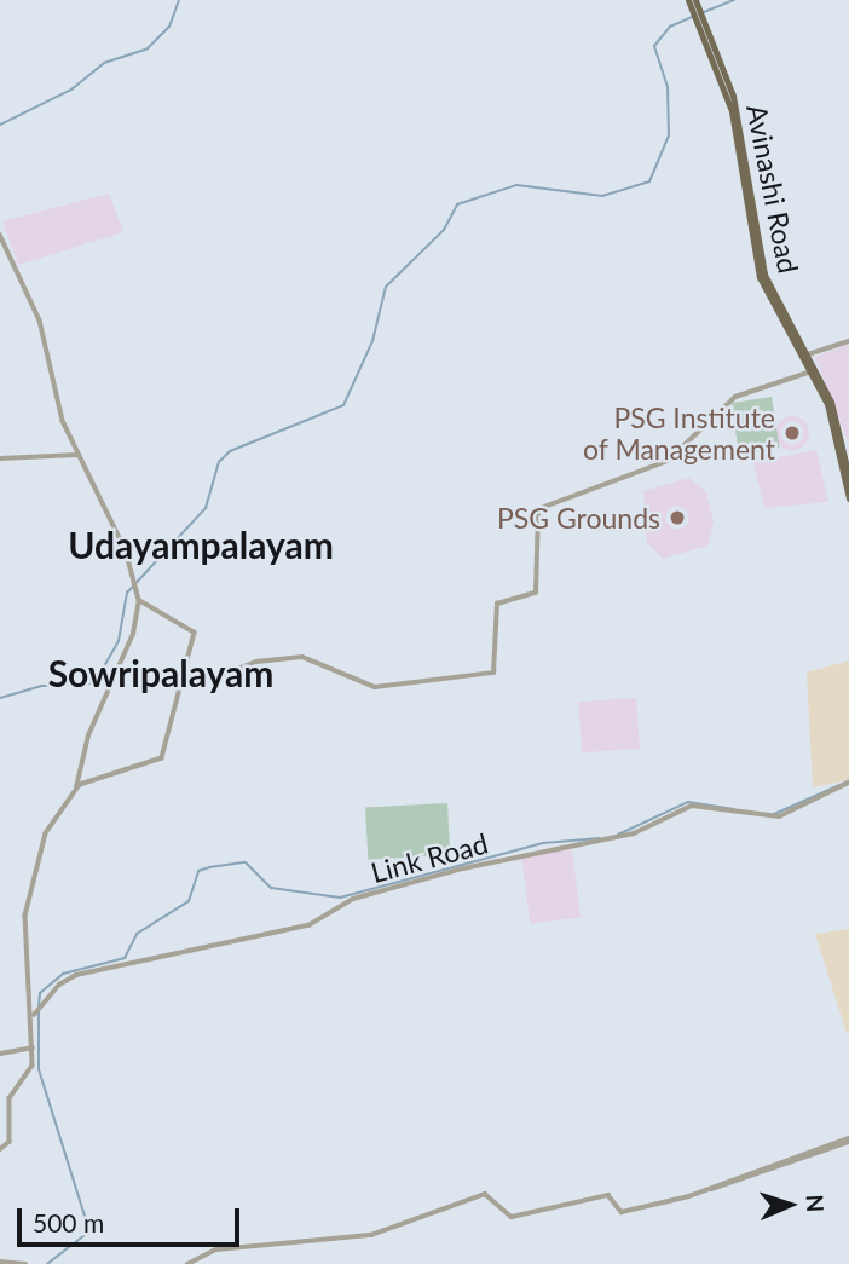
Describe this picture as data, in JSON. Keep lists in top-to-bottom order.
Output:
{
  "streets": {
    "main road": ["Avinashi Road"],
    "street": ["Link Road"]
  },
  "districts": ["Udayampalayam", "Sowripalayam"],
  "places": ["PSG Institute of Management", "PSG Grounds"],
  "scale_bar": "500 m",
  "north": "right"
}
